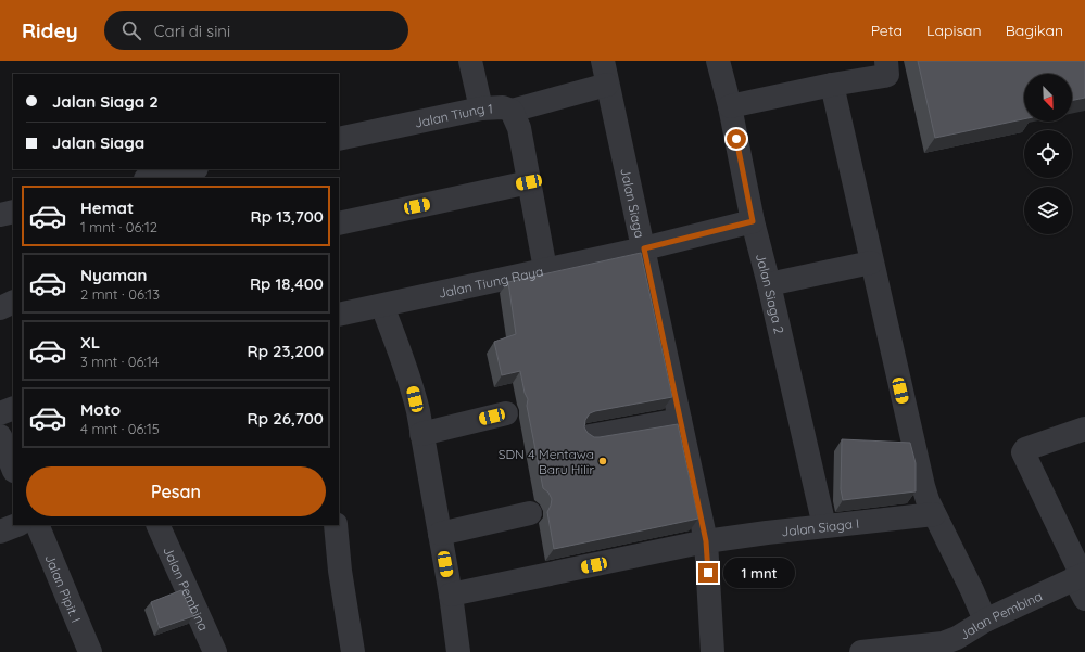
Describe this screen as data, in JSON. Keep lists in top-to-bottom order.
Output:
{
  "streets": {
    "street": [
      "Jalan Tiung 1",
      "Jalan Siaga",
      "Jalan Tiung Raya",
      "Jalan Siaga 2",
      "Jalan Siaga I",
      "Jalan Pipit. I",
      "Jalan Pembina"
    ]
  },
  "crossings": [
    ["Jalan Tiung 1", "Jalan Tiung Raya"],
    ["Jalan Siaga", "Jalan Tiung Raya"],
    ["Jalan Siaga", "Jalan Siaga I"],
    ["Jalan Tiung Raya", "Jalan Siaga 2"],
    ["Jalan Siaga 2", "Jalan Siaga I"]
  ],
  "places": ["SDN 4 Mentawa Baru Hilir"],
  "north": "bottom right",
  "page": {
    "header": "Ridey",
    "search": "Cari di sini",
    "nav": ["Peta", "Lapisan", "Bagikan"],
    "banner": ["Jalan Siaga 2", "Jalan Siaga"],
    "list": [
      {
        "name": "Hemat",
        "note": "1 mnt · 06:12",
        "value": "Rp 13,700"
      },
      {
        "name": "Nyaman",
        "note": "2 mnt · 06:13",
        "value": "Rp 18,400"
      },
      {
        "name": "XL",
        "note": "3 mnt · 06:14",
        "value": "Rp 23,200"
      },
      {
        "name": "Moto",
        "note": "4 mnt · 06:15",
        "value": "Rp 26,700"
      }
    ],
    "buttons": "Pesan",
    "bubble": "1 mnt"
  }
}
